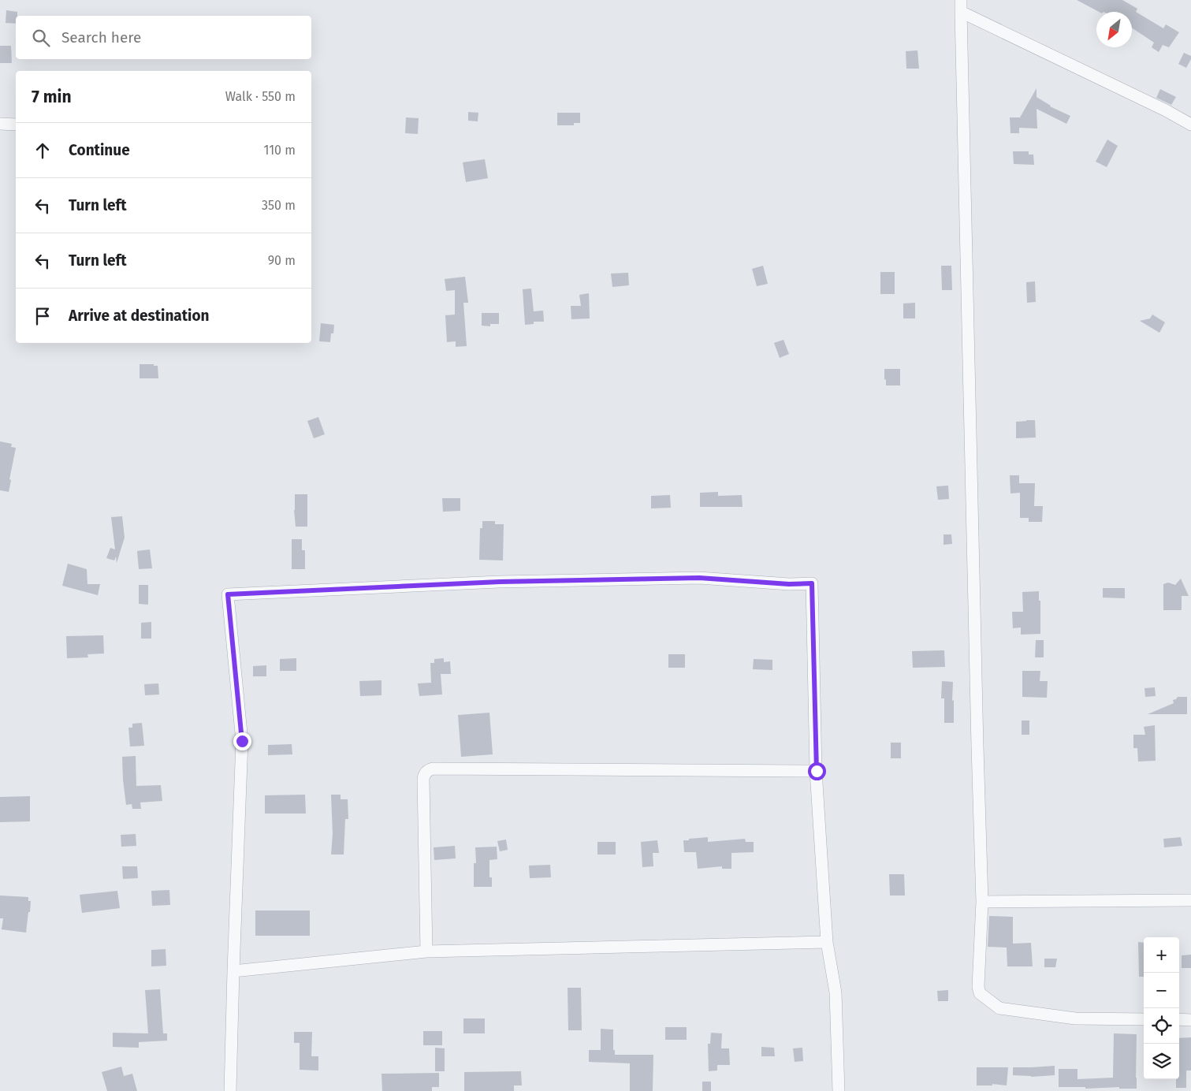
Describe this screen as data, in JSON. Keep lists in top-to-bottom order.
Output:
{
  "north": "bottom left",
  "page": {
    "search": "Search here",
    "heading": ["7 min", "Walk · 550 m"],
    "list": [
      ["Continue", "110 m"],
      ["Turn left", "350 m"],
      ["Turn left", "90 m"],
      "Arrive at destination"
    ],
    "map_buttons": ["+", "−"]
  }
}
